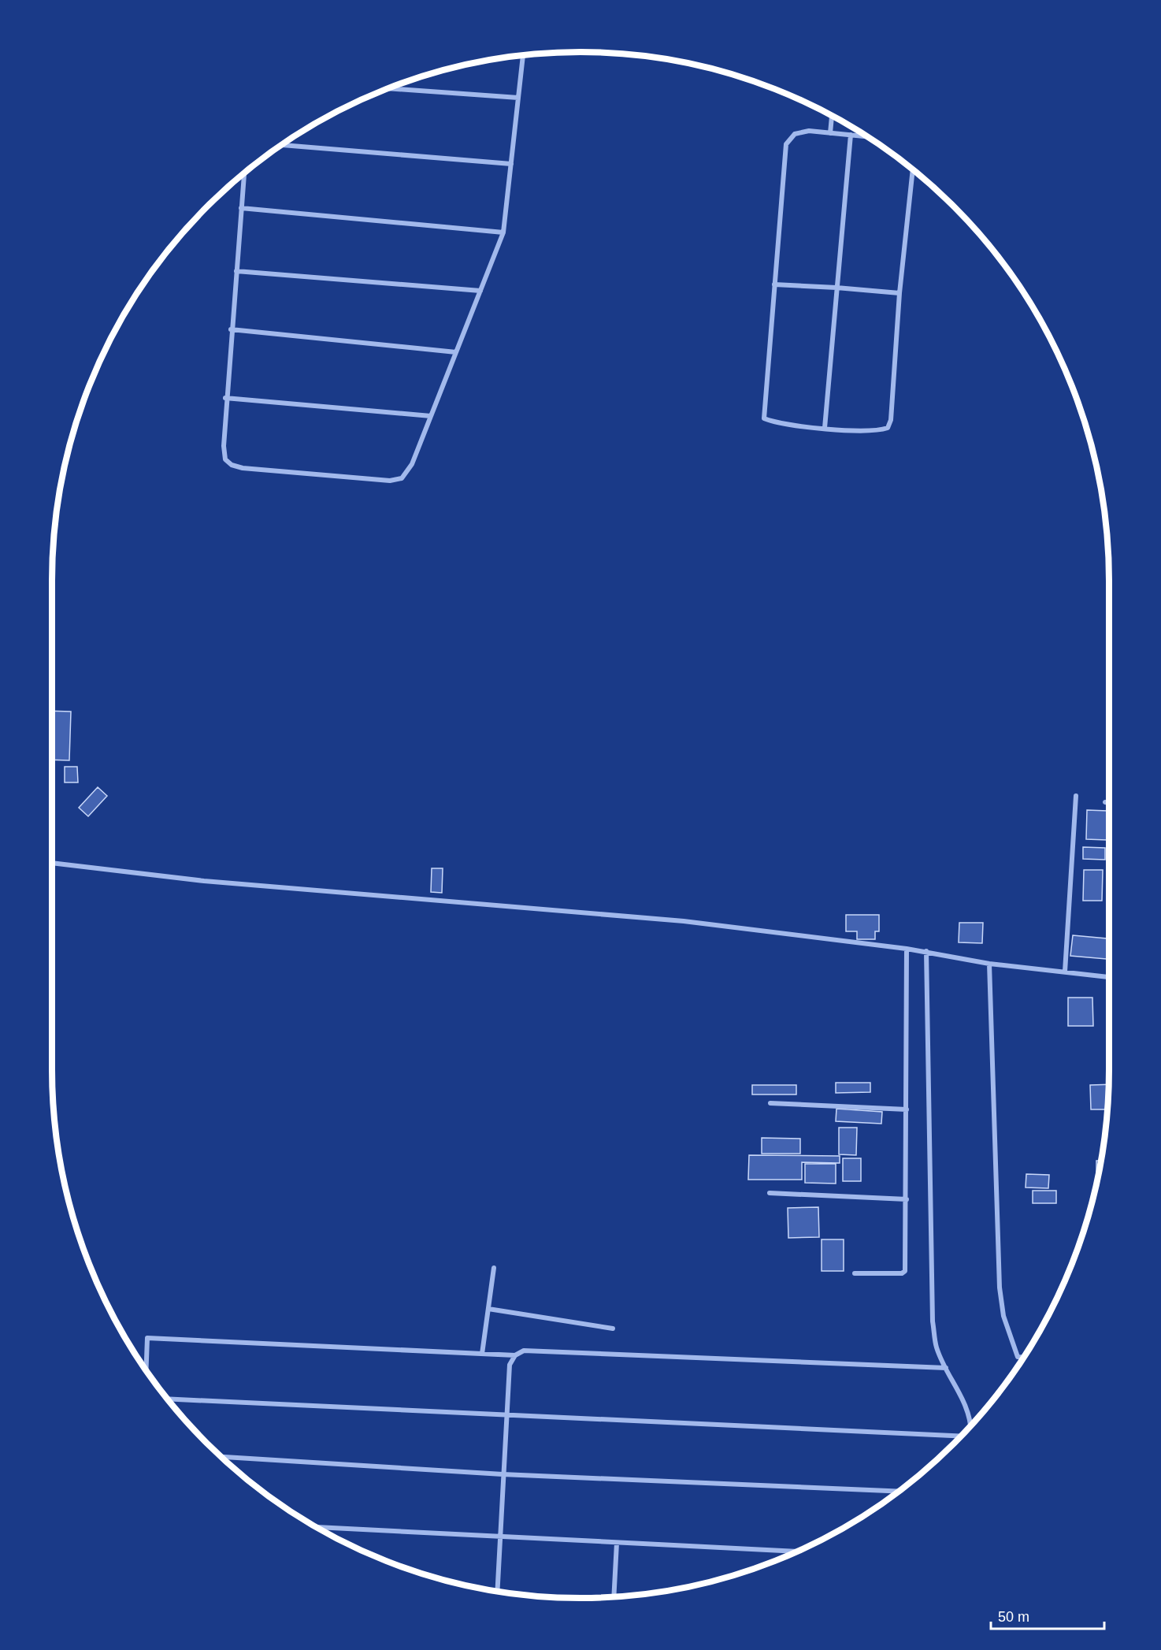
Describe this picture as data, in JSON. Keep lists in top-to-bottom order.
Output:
{
  "scale_bar": "50 m"
}
